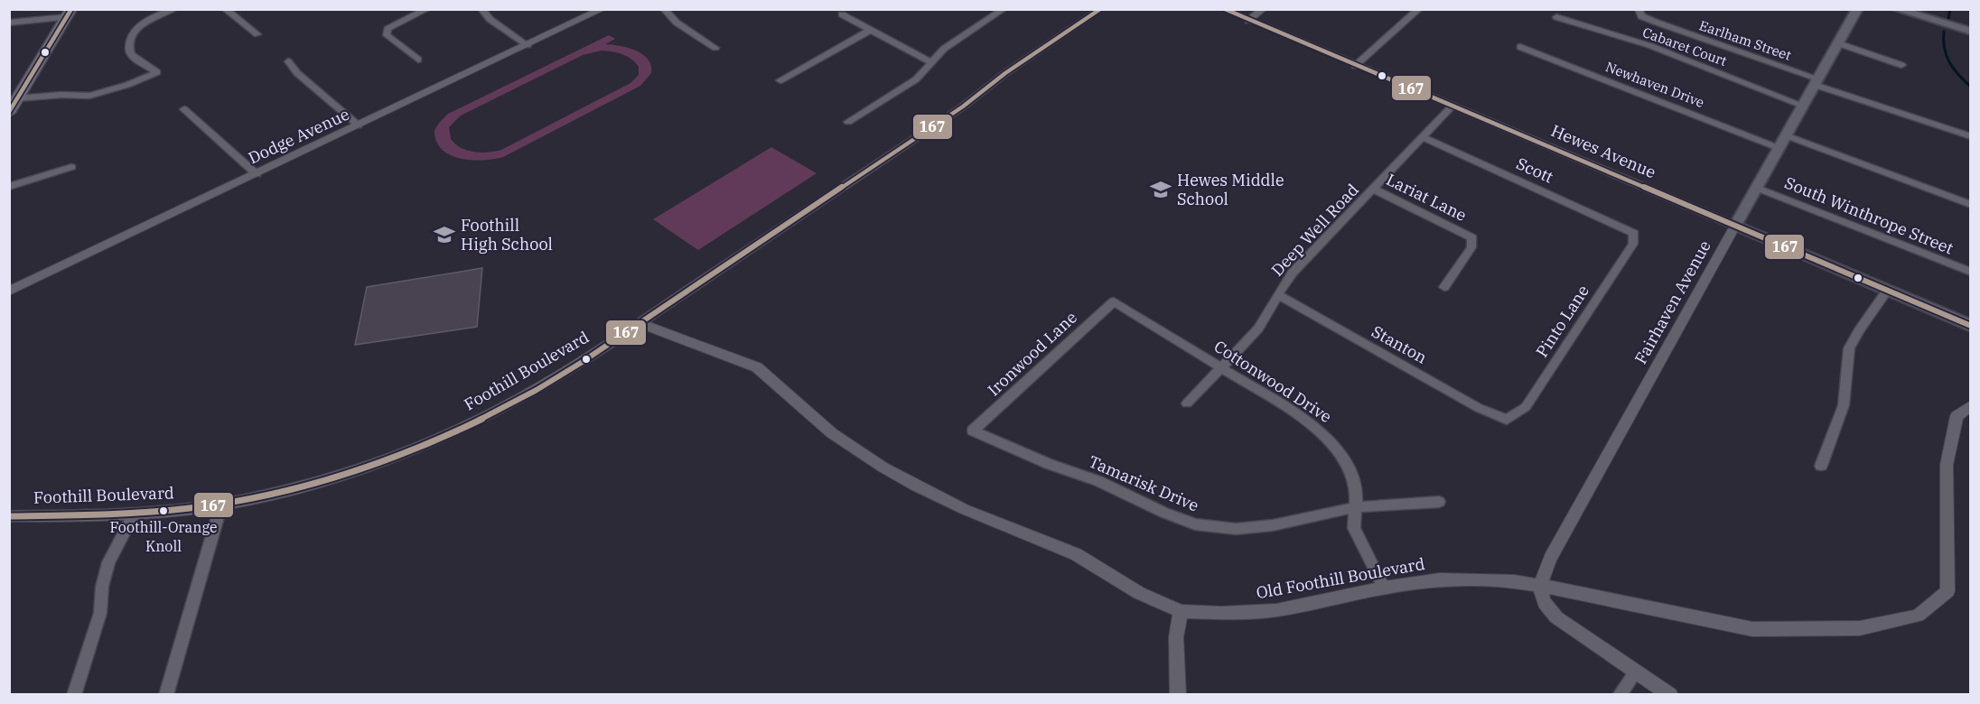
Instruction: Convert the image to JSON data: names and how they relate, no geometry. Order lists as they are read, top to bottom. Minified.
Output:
{"streets":{"main road":["Hewes Avenue","Fairhaven Avenue"],"street":["Earlham Street","Cabaret Court","Newhaven Drive","Dodge Avenue","Scott","Lariat Lane","South Winthrope Street","Deep Well Road","Pinto Lane","Stanton","Ironwood Lane","Foothill Boulevard","Cottonwood Drive","Tamarisk Drive","Old Foothill Boulevard"]},"crossings":[["Earlham Street","Fairhaven Avenue"],["Cabaret Court","Fairhaven Avenue"],["Newhaven Drive","Fairhaven Avenue"],["Hewes Avenue","Deep Well Road"],["Hewes Avenue","Fairhaven Avenue"],["Scott","Deep Well Road"],["Scott","Pinto Lane"],["Lariat Lane","Deep Well Road"],["South Winthrope Street","Fairhaven Avenue"],["Deep Well Road","Stanton"],["Deep Well Road","Cottonwood Drive"],["Fairhaven Avenue","Old Foothill Boulevard"],["Pinto Lane","Stanton"],["Ironwood Lane","Cottonwood Drive"],["Ironwood Lane","Tamarisk Drive"],["Foothill Boulevard","Old Foothill Boulevard"],["Cottonwood Drive","Tamarisk Drive"],["Cottonwood Drive","Old Foothill Boulevard"]],"places":{"school or university":["Hewes Middle School","Foothill High School"],"other":["Foothill-Orange Knoll"]},"lines":["transit line 167"]}
